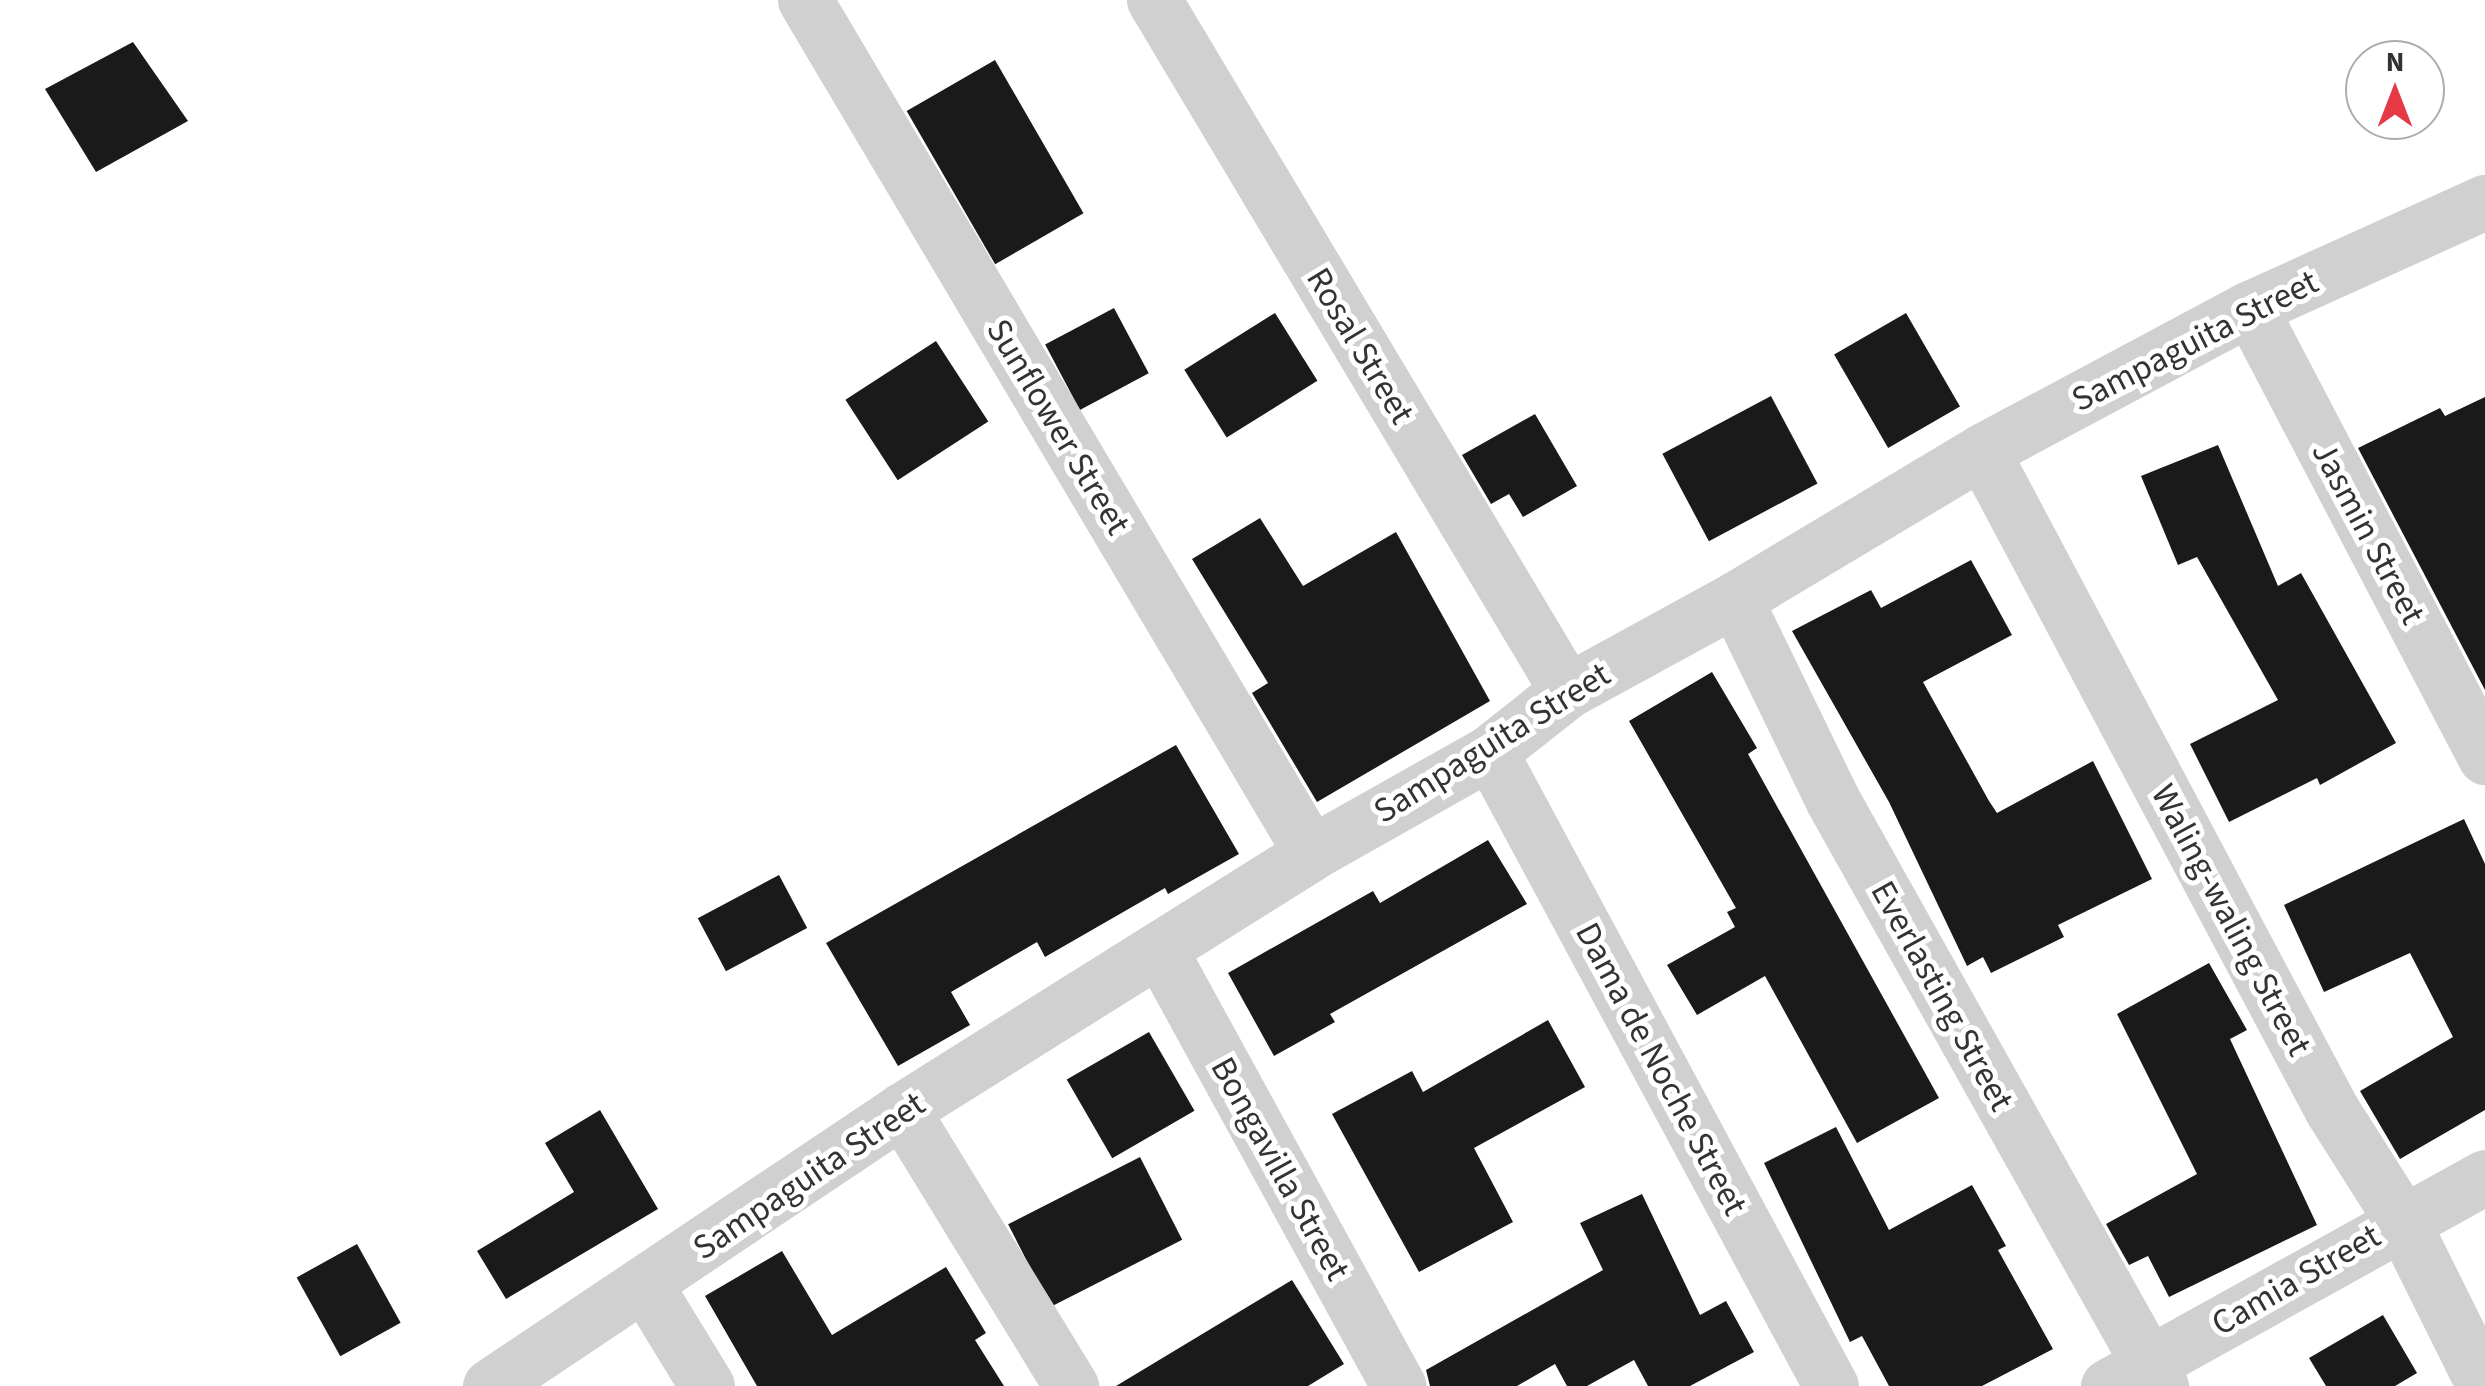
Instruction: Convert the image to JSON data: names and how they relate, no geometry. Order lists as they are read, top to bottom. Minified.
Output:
{"streets":{"street":["Sampaguita Street","Rosal Street","Sunflower Street","Jasmin Street","Waling-waling Street","Everlasting Street","Dama de Noche Street","Bongavilla Street","Camia Street"]},"crossings":[["Sampaguita Street","Rosal Street"],["Sampaguita Street","Sunflower Street"],["Sampaguita Street","Jasmin Street"],["Sampaguita Street","Waling-waling Street"],["Sampaguita Street","Everlasting Street"],["Sampaguita Street","Dama de Noche Street"],["Sampaguita Street","Bongavilla Street"],["Waling-waling Street","Camia Street"],["Everlasting Street","Camia Street"]],"north":"top"}
